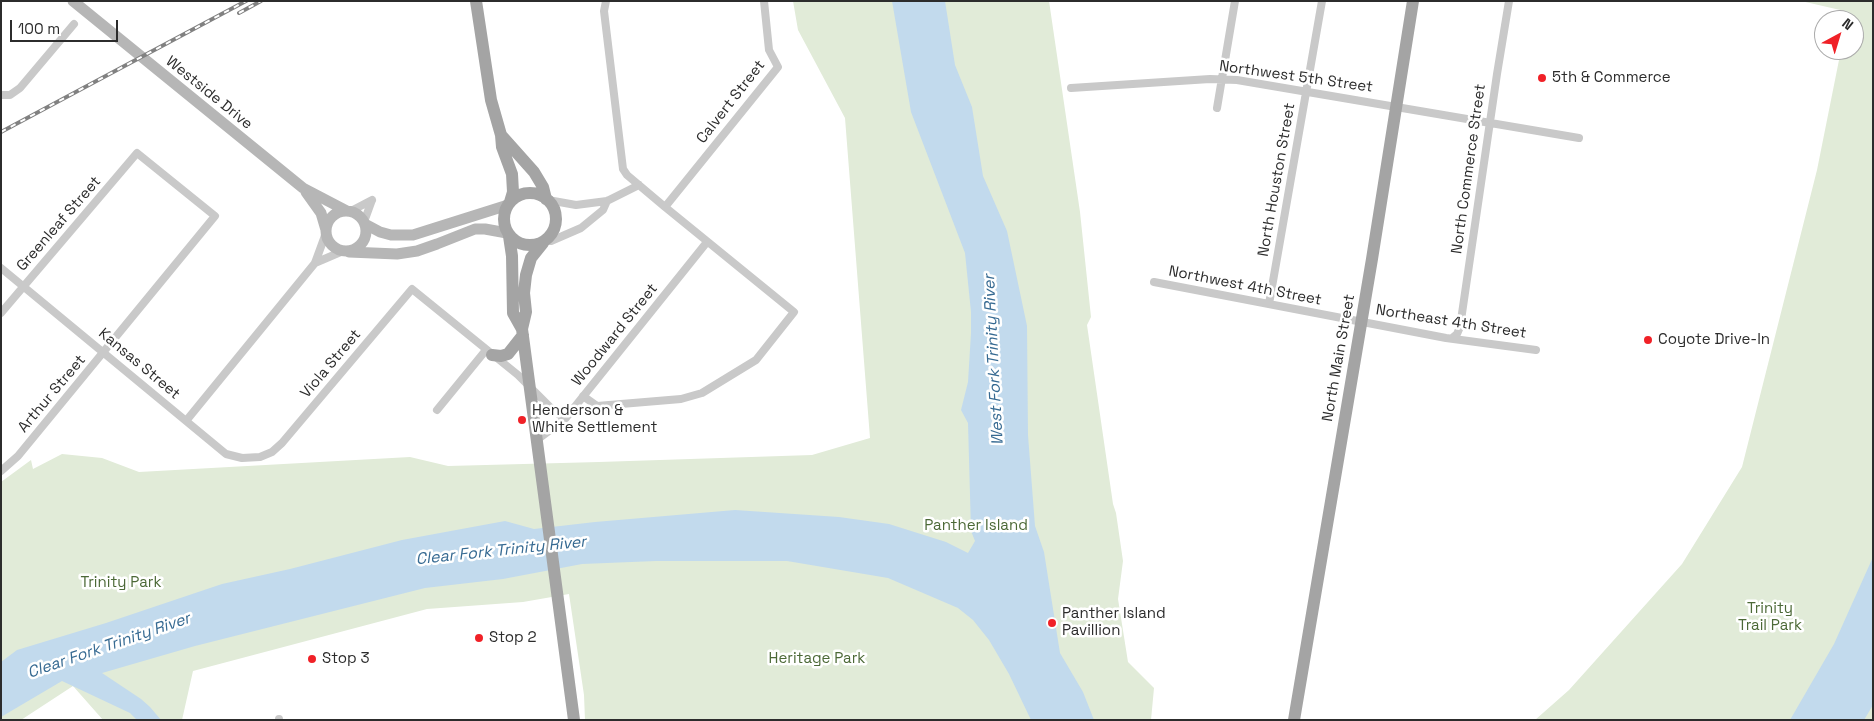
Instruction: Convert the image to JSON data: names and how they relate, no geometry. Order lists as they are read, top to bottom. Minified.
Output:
{"streets":{"main road":["Westside Drive","North Main Street"],"street":["Northwest 5th Street","Calvert Street","North Commerce Street","North Houston Street","Greenleaf Street","Northwest 4th Street","Northeast 4th Street","Woodward Street","Kansas Street","Viola Street","Arthur Street"]},"crossings":[["Northwest 5th Street","North Commerce Street"],["Northwest 5th Street","North Houston Street"],["Northwest 5th Street","North Main Street"],["North Commerce Street","Northeast 4th Street"],["North Houston Street","Northwest 4th Street"],["Greenleaf Street","Kansas Street"],["Greenleaf Street","Arthur Street"],["Northwest 4th Street","Northeast 4th Street"],["Northwest 4th Street","North Main Street"],["Northeast 4th Street","North Main Street"],["Kansas Street","Viola Street"],["Kansas Street","Arthur Street"]],"water":["West Fork Trinity River","Clear Fork Trinity River"],"parks":["Panther Island","Trinity Park","Trinity Trail Park","Heritage Park"],"places":["5th & Commerce","Coyote Drive-In","Henderson & White Settlement","Panther Island Pavillion","Stop 2","Stop 3"],"scale_bar":"100 m","north":"top right"}
